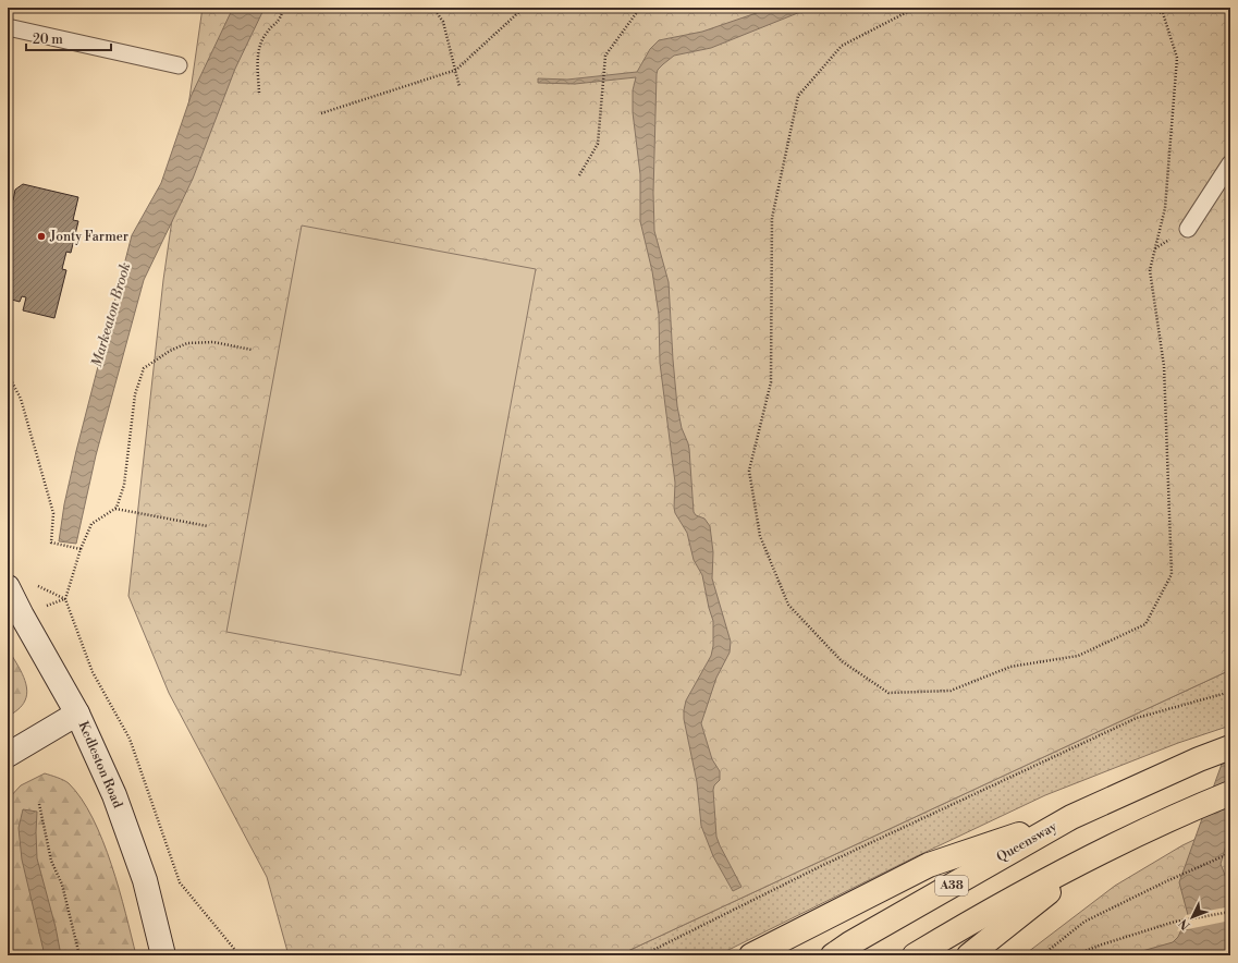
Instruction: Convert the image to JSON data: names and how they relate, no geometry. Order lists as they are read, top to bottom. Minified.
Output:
{"streets":{"highway":["Queensway","A38"],"street":["Kedleston Road"]},"water":["Markeaton Brook"],"places":["Jonty Farmer"],"scale_bar":"20 m","north":"bottom left"}
